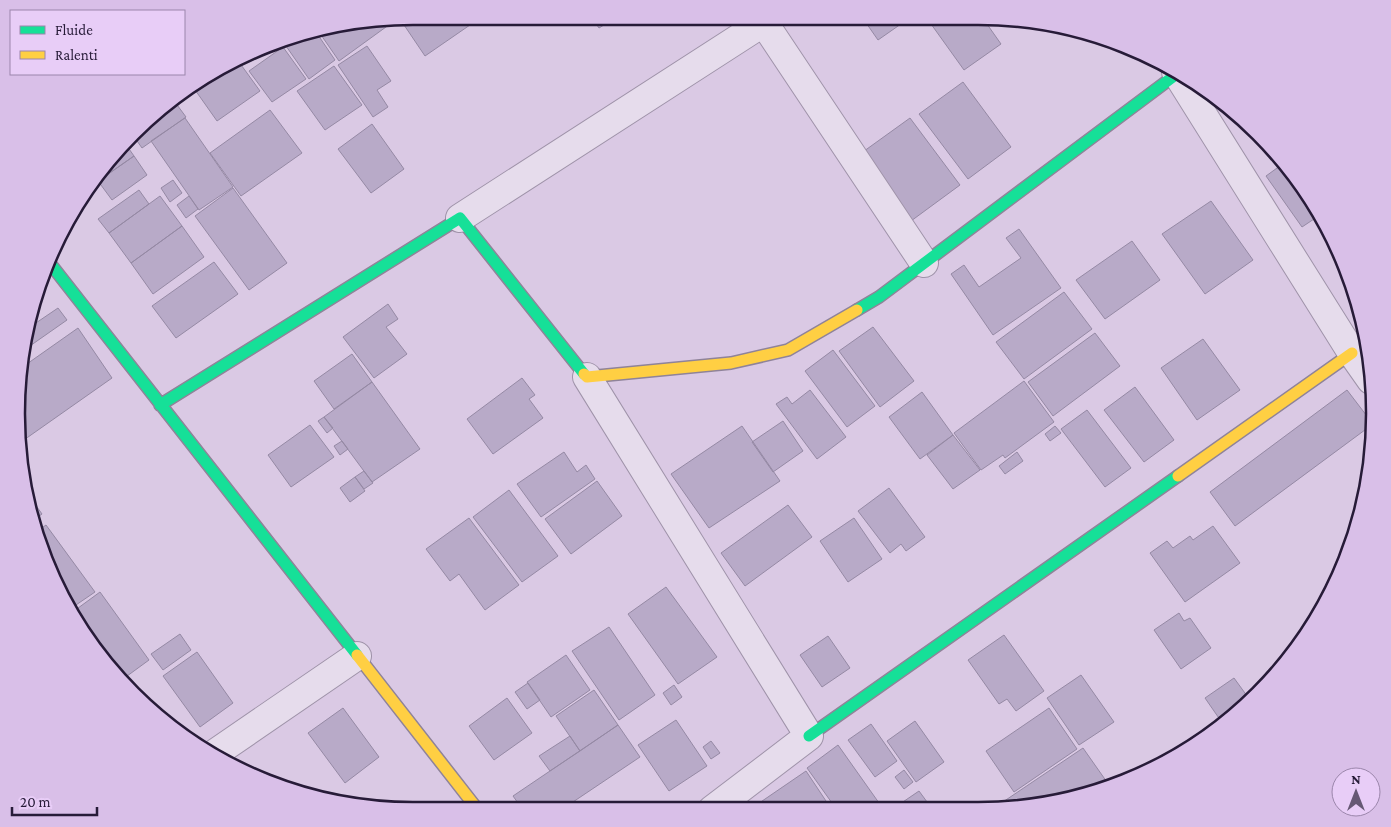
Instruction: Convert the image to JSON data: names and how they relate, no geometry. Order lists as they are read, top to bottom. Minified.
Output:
{"legend":["Fluide","Ralenti"],"scale_bar":"20 m","north":"top"}
